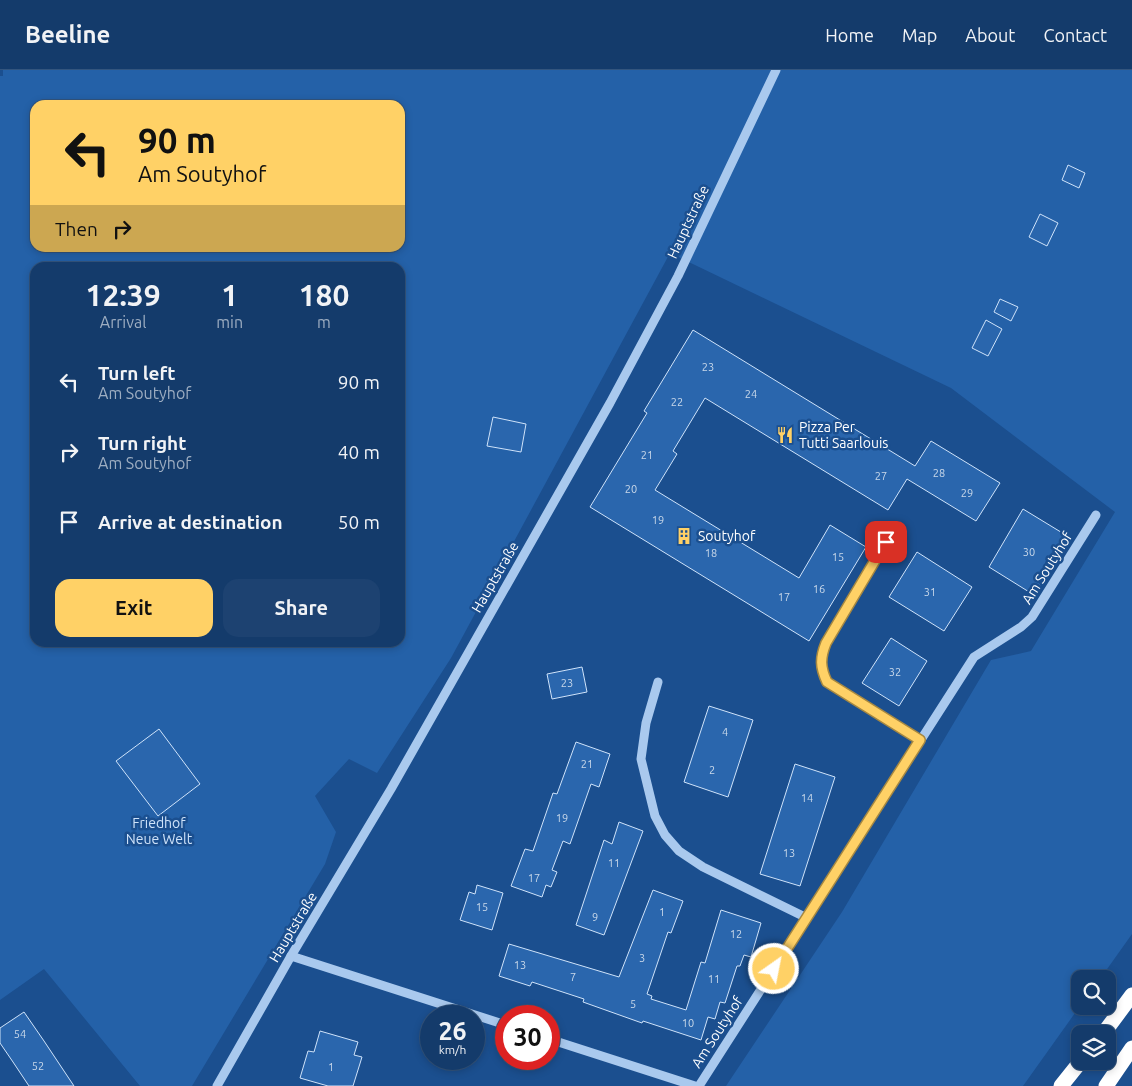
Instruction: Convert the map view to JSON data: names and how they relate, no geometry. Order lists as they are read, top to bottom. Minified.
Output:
{"streets":{"street":["Hauptstraße","Am Soutyhof"]},"parks":["Friedhof Neue Welt"],"places":{"restaurant":["Pizza Per Tutti Saarlouis"],"building":["Soutyhof"]},"house_numbers":["23","24","22","21","28","27","20","29","19","30","18","15","16","31","17","32","23","4","21","2","14","19","13","11","17","15","1","9","12","3","13","7","11","5","10","54","52","1"],"page":{"header":"Beeline","nav":["Home","Map","About","Contact"],"turn":["90 m","Am Soutyhof"],"then":"Then","eta":["12:39","Arrival","1","min","180","m"],"list":[{"name":"Turn left","note":"Am Soutyhof","value":"90 m"},{"name":"Turn right","note":"Am Soutyhof","value":"40 m"},{"name":"Arrive at destination","value":"50 m"}],"buttons":["Exit","Share"],"speed":"26 km/h","limit":"30"}}
